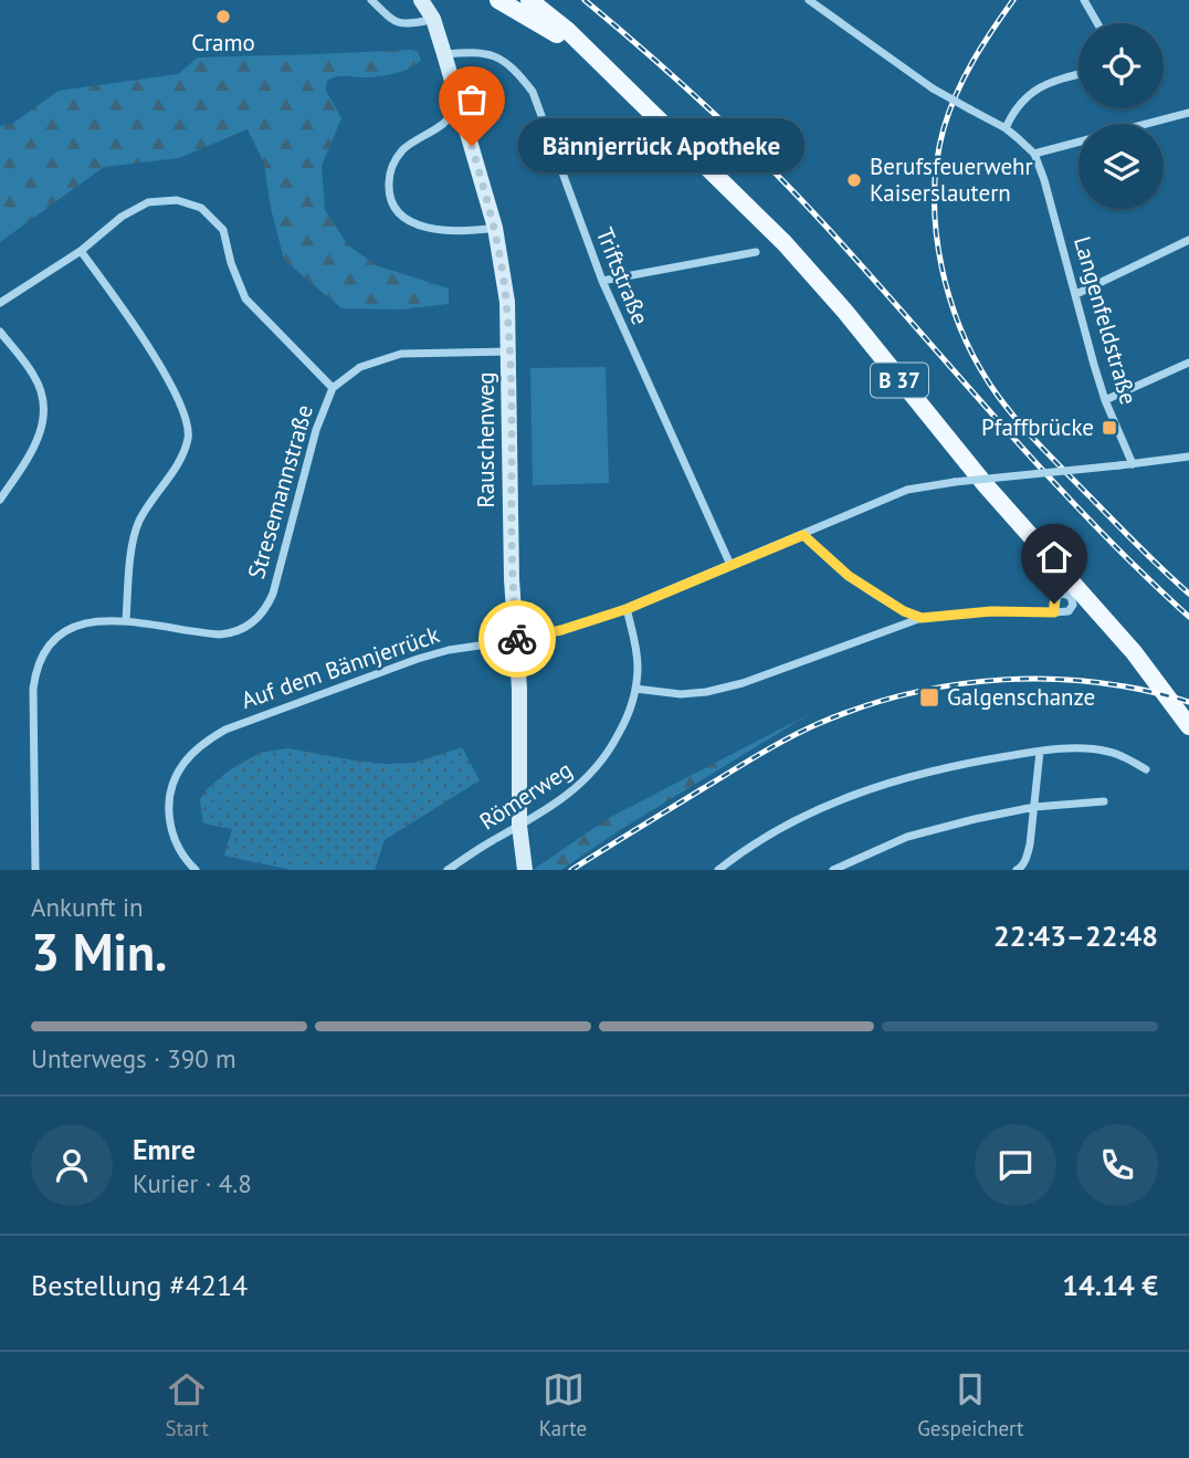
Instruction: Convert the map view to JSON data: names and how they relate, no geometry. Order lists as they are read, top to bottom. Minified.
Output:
{"streets":{"main road":["B 37"],"street":["Triftstraße","Langenfeldstraße","Rauschenweg","Stresemannstraße","Auf dem Bännjerrück","Römerweg"]},"crossings":[["Triftstraße","Rauschenweg"],["Triftstraße","Auf dem Bännjerrück"],["Langenfeldstraße","Auf dem Bännjerrück"],["Rauschenweg","Stresemannstraße"],["Rauschenweg","Auf dem Bännjerrück"],["Rauschenweg","Römerweg"],["Auf dem Bännjerrück","Römerweg"]],"places":{"other":["Cramo","Bännjerrück Apotheke","Berufsfeuerwehr Kaiserslautern"],"transit":["Pfaffbrücke","Galgenschanze"]},"page":{"bubble":"Bännjerrück Apotheke","heading":["3 Min.","Ankunft in","22:43–22:48"],"panel":["Emre","Kurier · 4.8","Bestellung #4214","14.14 €"],"bar":"Unterwegs · 390 m","tabs":["Start","Karte","Gespeichert"]}}
